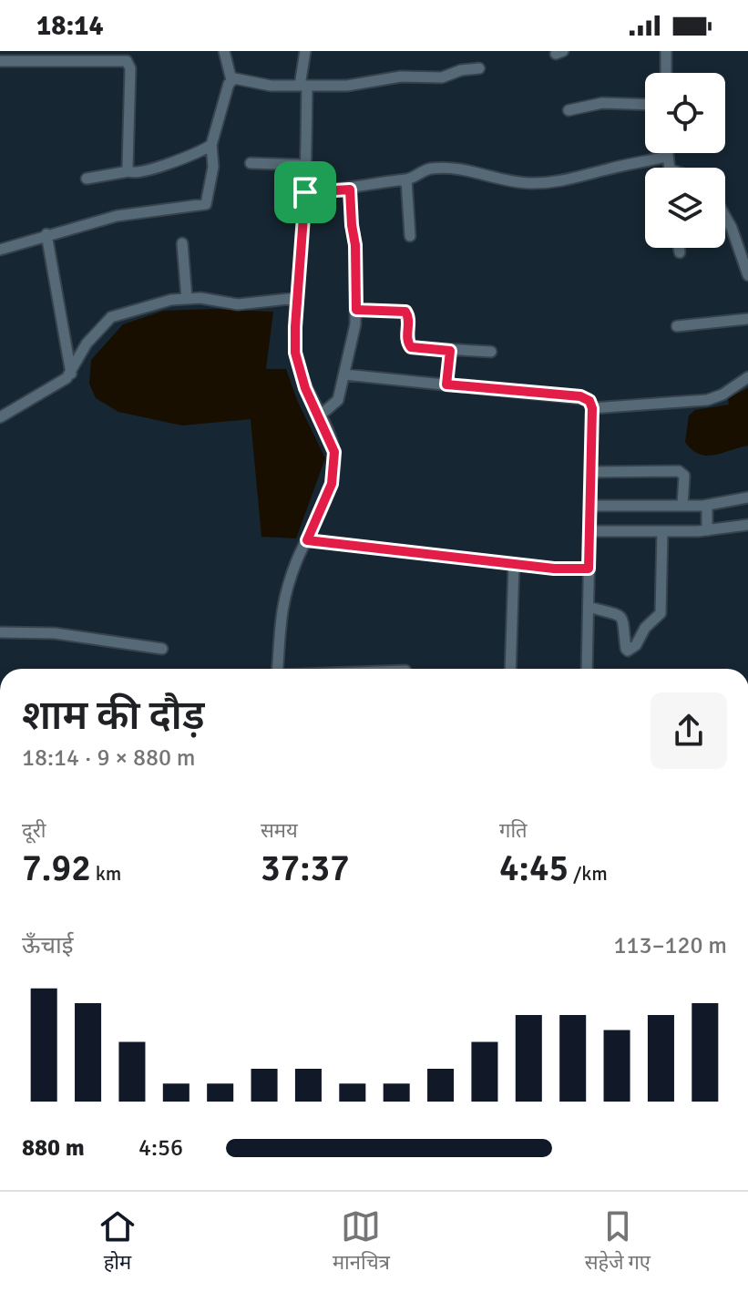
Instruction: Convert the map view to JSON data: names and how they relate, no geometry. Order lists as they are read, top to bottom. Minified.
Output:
{"page":{"status":"18:14","heading":["शाम की दौड़","18:14 · 9 × 880 m"],"stats":[["दूरी","7.92 km"],["समय","37:37"],["गति","4:45 /km"]],"chart":["ऊँचाई","113–120 m"],"list":[{"name":"880 m","note":"4:56"}],"tabs":["होम","मानचित्र","सहेजे गए"]}}
